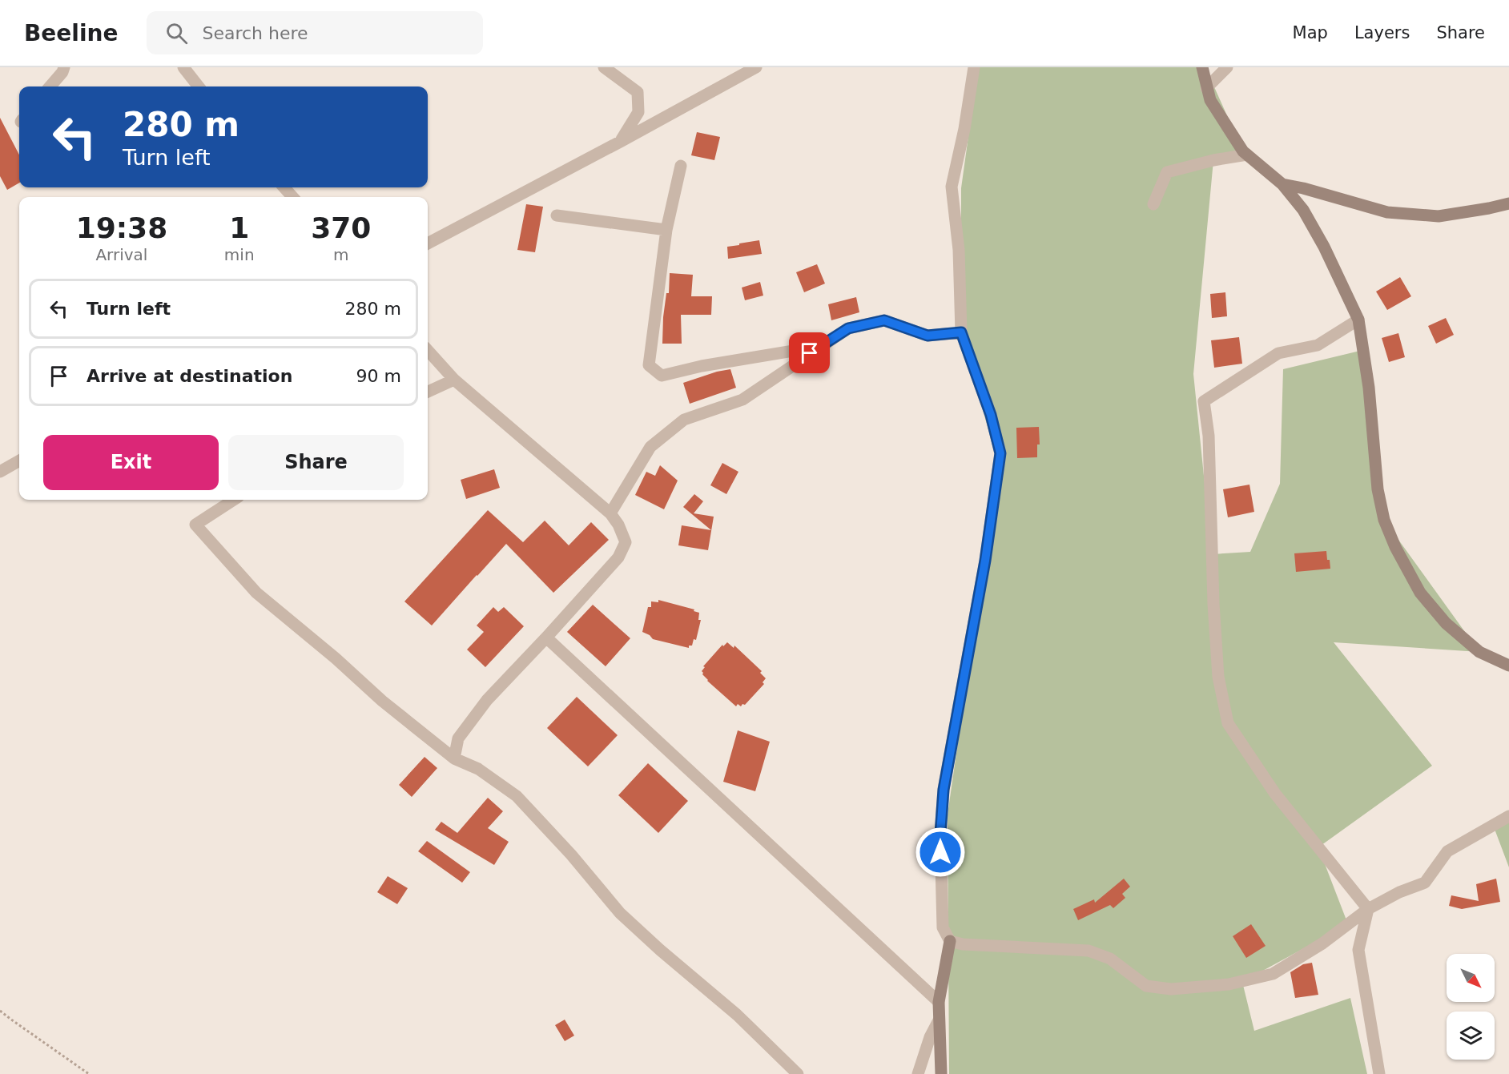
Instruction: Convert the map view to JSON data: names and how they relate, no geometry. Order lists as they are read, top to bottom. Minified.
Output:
{"north":"bottom right","page":{"header":"Beeline","search":"Search here","nav":["Map","Layers","Share"],"turn":["280 m","Turn left"],"eta":["19:38","Arrival","1","min","370","m"],"list":[{"name":"Turn left","value":"280 m"},{"name":"Arrive at destination","value":"90 m"}],"buttons":["Exit","Share"]}}
